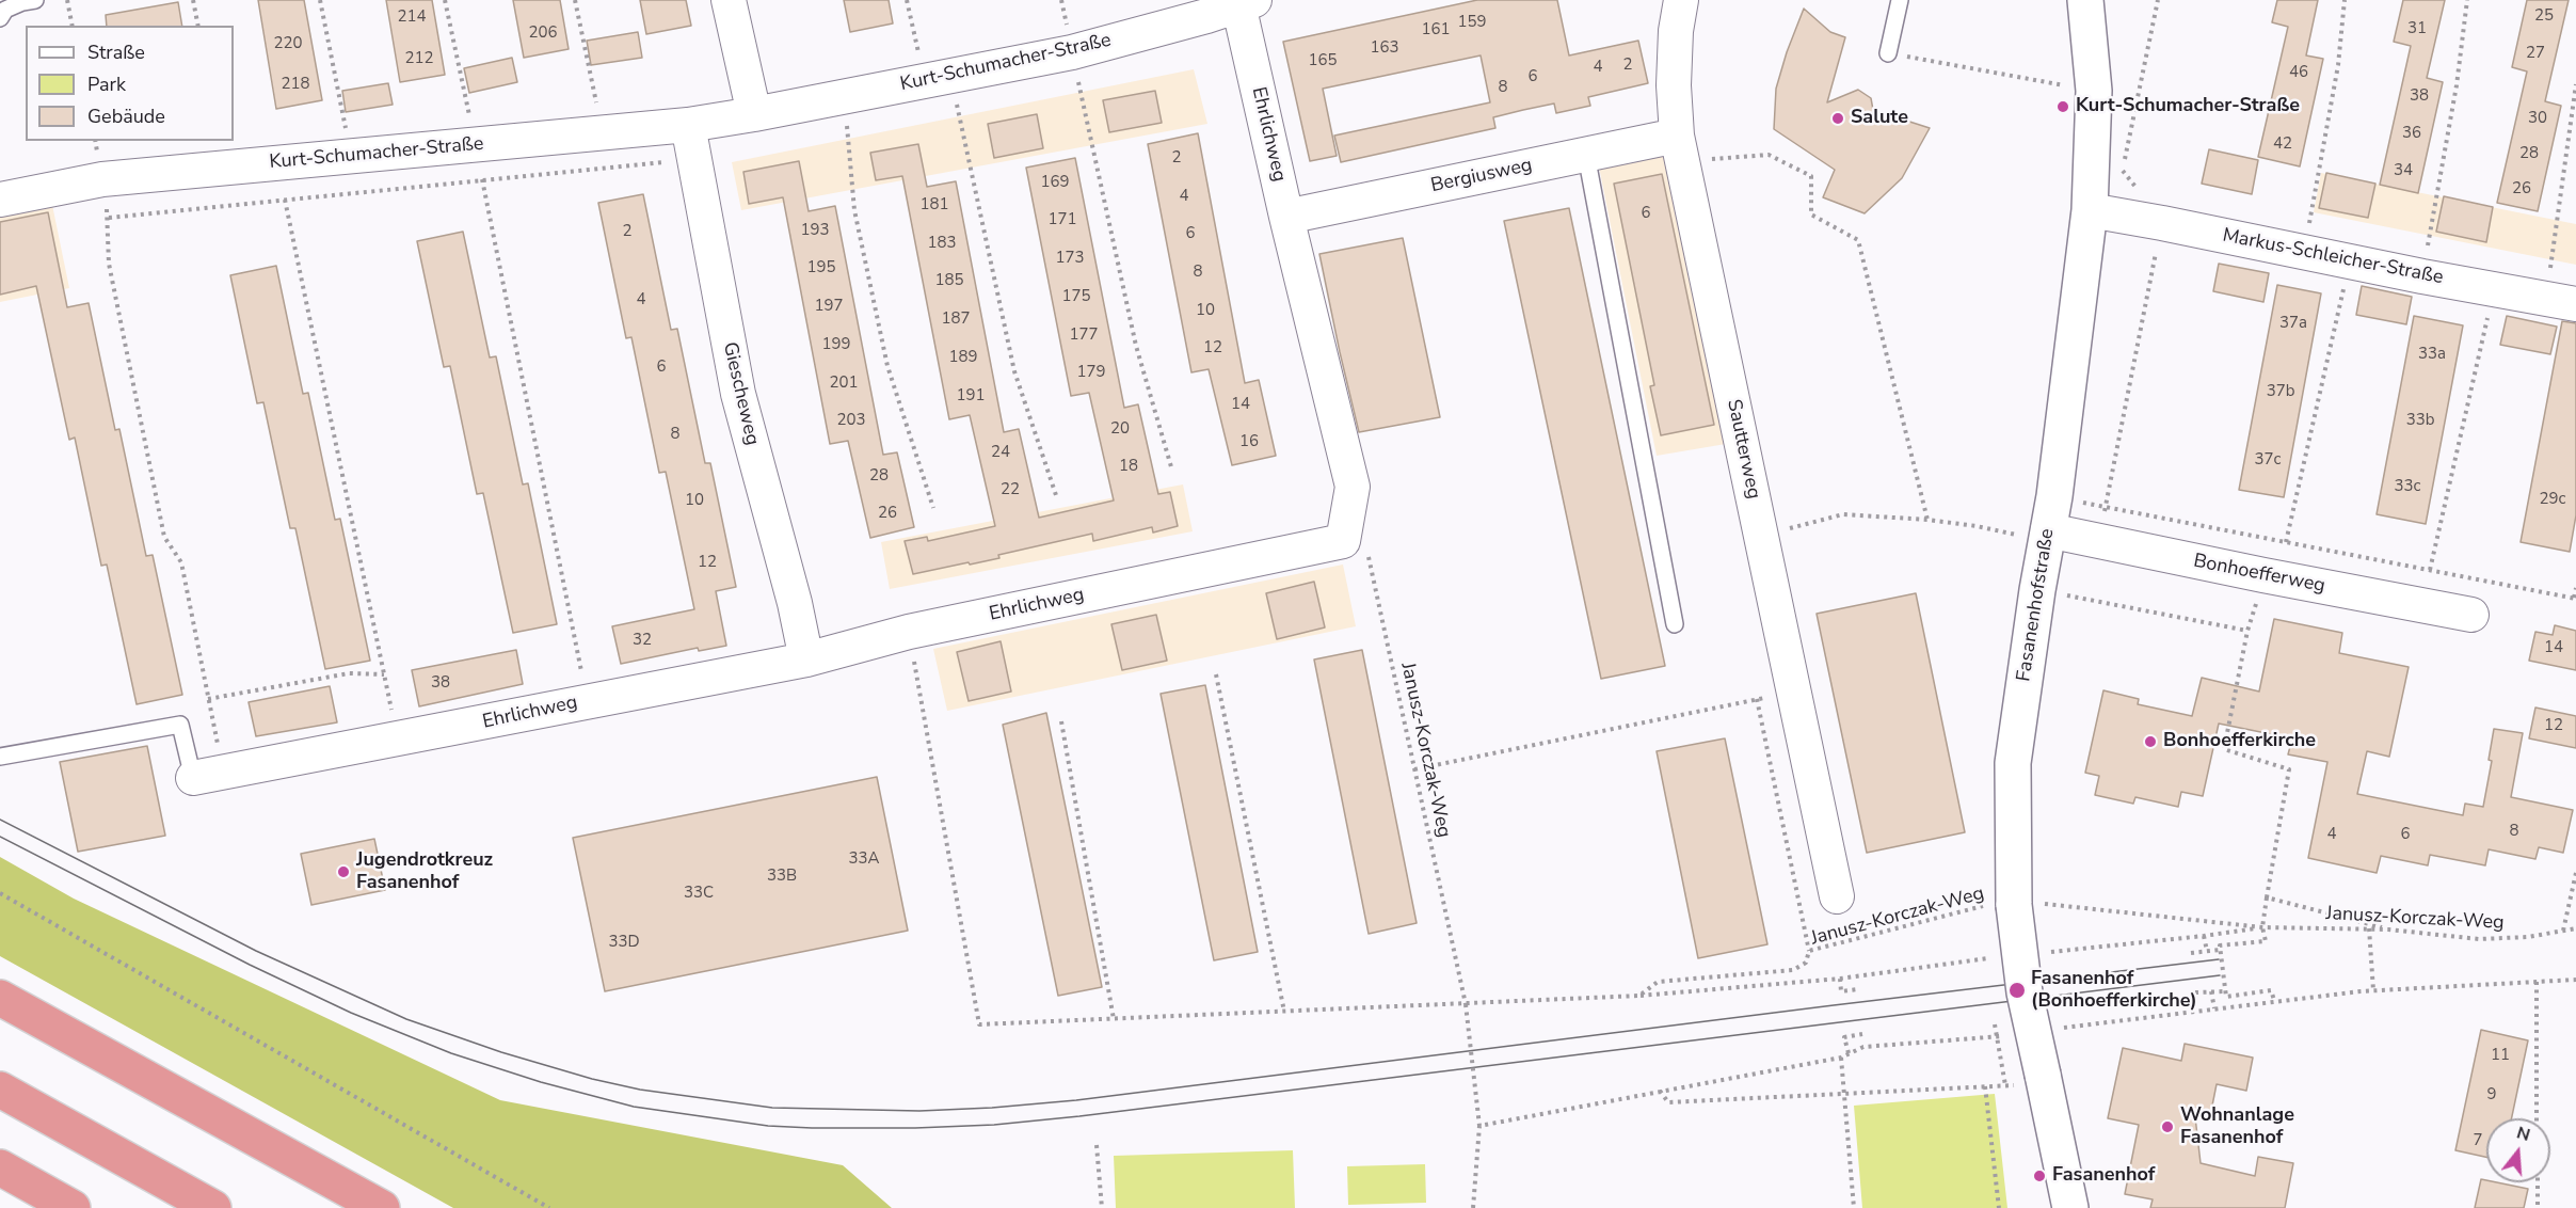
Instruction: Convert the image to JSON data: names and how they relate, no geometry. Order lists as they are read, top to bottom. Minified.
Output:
{"streets":{"street":["Kurt-Schumacher-Straße","Ehrlichweg","Bergiusweg","Markus-Schleicher-Straße","Giescheweg","Sautterweg","Bonhoefferweg","Fasanenhofstraße"],"path":["Janusz-Korczak-Weg"]},"crossings":[["Kurt-Schumacher-Straße","Ehrlichweg"],["Kurt-Schumacher-Straße","Giescheweg"],["Ehrlichweg","Bergiusweg"],["Ehrlichweg","Giescheweg"],["Ehrlichweg","Janusz-Korczak-Weg"],["Bergiusweg","Sautterweg"],["Markus-Schleicher-Straße","Fasanenhofstraße"],["Bonhoefferweg","Fasanenhofstraße"],["Fasanenhofstraße","Janusz-Korczak-Weg"]],"places":["Kurt-Schumacher-Straße","Salute","Bonhoefferkirche","Jugendrotkreuz Fasanenhof","Fasanenhof (Bonhoefferkirche)","Wohnanlage Fasanenhof","Fasanenhof"],"house_numbers":["25","214","159","31","161","206","220","163","27","212","165","2","4","46","6","218","8","38","30","36","42","28","2","34","169","26","4","181","6","171","193","2","6","183","173","195","8","185","175","4","197","10","187","37a","177","199","12","33a","189","6","179","201","37b","191","14","203","33b","20","8","16","24","37c","18","28","33c","22","29c","10","26","12","32","14","38","12","8","4","6","33A","33B","33C","33D","11","9","7"],"legend":["Straße","Park","Gebäude"],"north":"top"}
